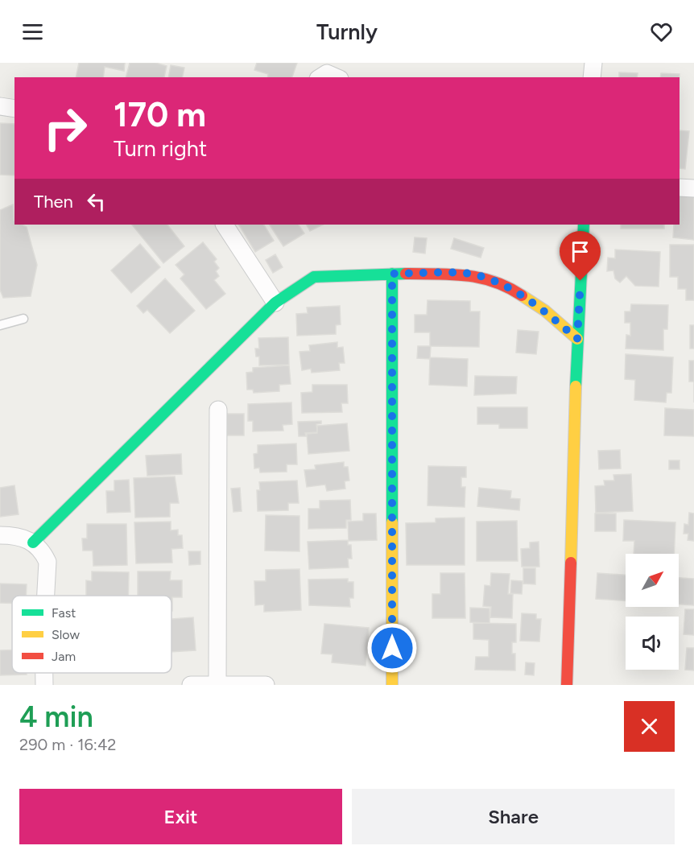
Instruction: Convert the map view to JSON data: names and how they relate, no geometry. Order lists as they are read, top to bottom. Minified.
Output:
{"legend":["Fast","Slow","Jam"],"north":"top right","page":{"header":"Turnly","turn":["170 m","Turn right"],"then":"Then","heading":["4 min","290 m · 16:42"],"buttons":["Exit","Share"]}}
